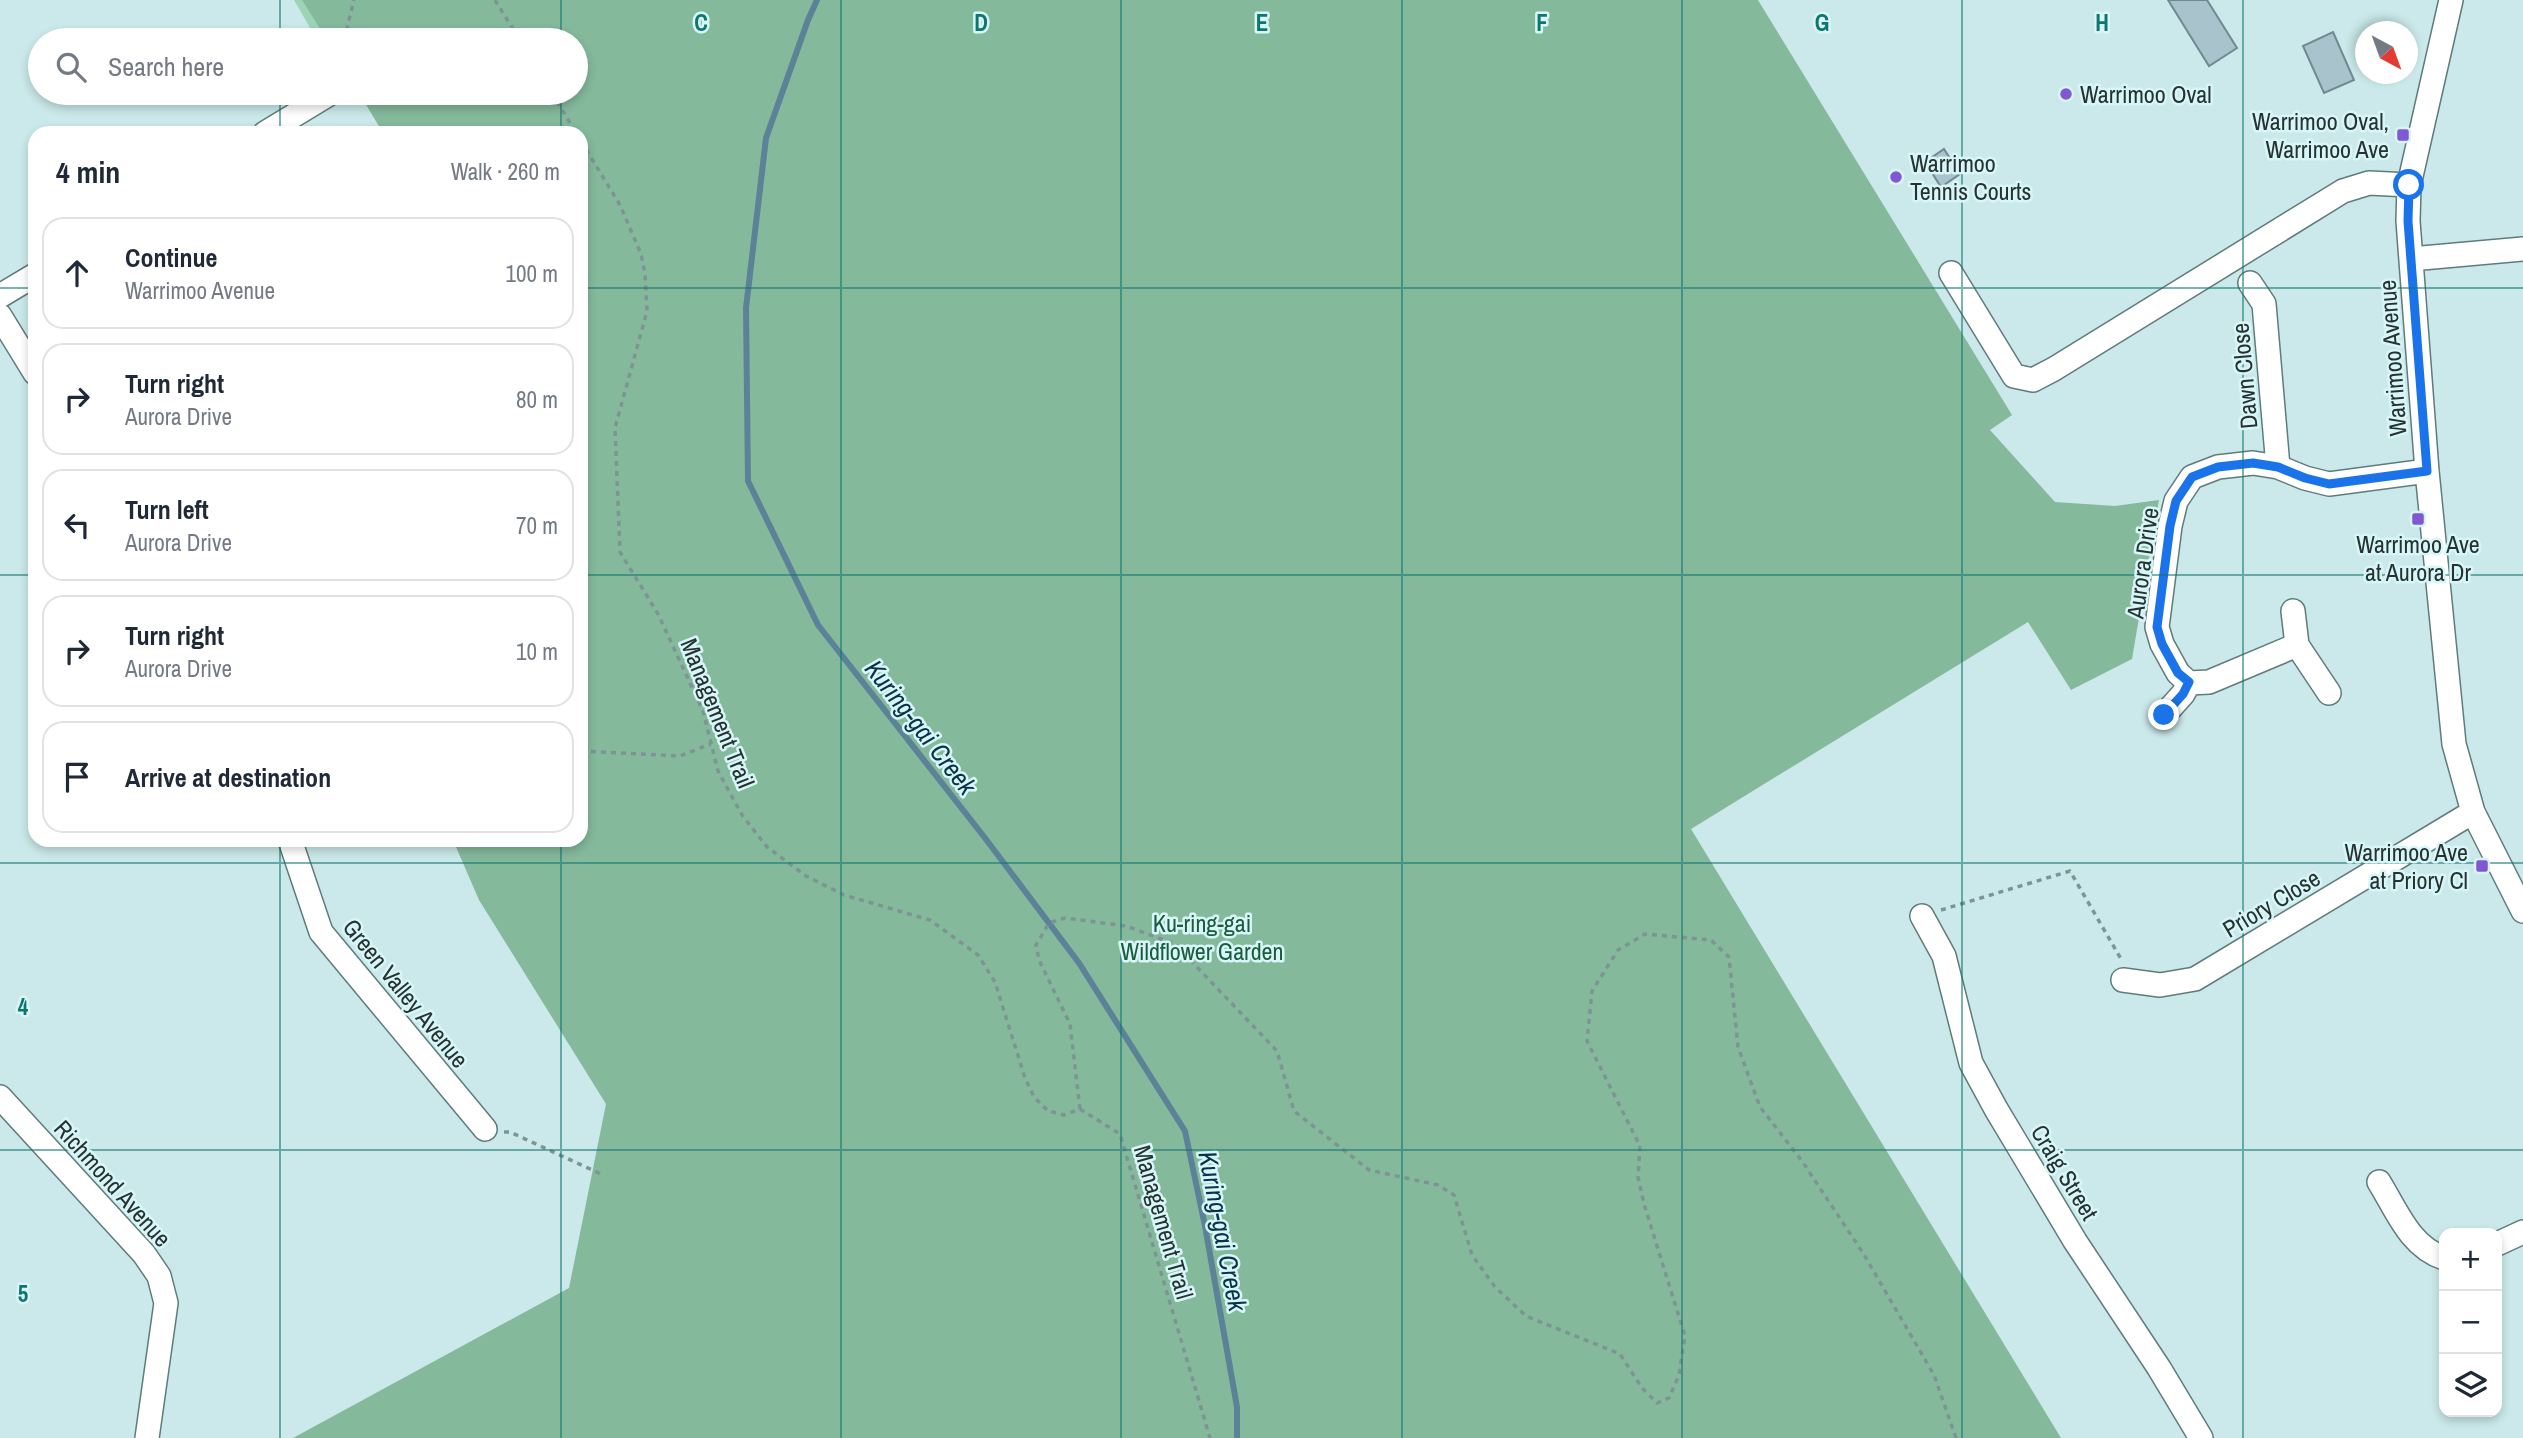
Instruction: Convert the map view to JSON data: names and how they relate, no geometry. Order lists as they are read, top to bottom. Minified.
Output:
{"streets":{"street":["Warrimoo Avenue","Dawn Close","Aurora Drive","Priory Close","Green Valley Avenue","Craig Street","Richmond Avenue"],"path":["Management Trail"]},"crossings":[["Warrimoo Avenue","Aurora Drive"],["Warrimoo Avenue","Priory Close"],["Dawn Close","Aurora Drive"]],"water":["Kuring-gai Creek"],"parks":["Ku-ring-gai Wildflower Garden"],"places":{"other":["Warrimoo Oval","Warrimoo Tennis Courts"],"transit":["Warrimoo Oval, Warrimoo Ave","Warrimoo Ave at Aurora Dr","Warrimoo Ave at Priory Cl"]},"north":"bottom right","page":{"search":"Search here","heading":["4 min","Walk · 260 m"],"list":[["Continue","Warrimoo Avenue","100 m"],["Turn right","Aurora Drive","80 m"],["Turn left","Aurora Drive","70 m"],["Turn right","Aurora Drive","10 m"],"Arrive at destination"],"map_buttons":["+","−"]},"grid":{"columns":["C","D","E","F","G","H"],"rows":["4","5"]}}
